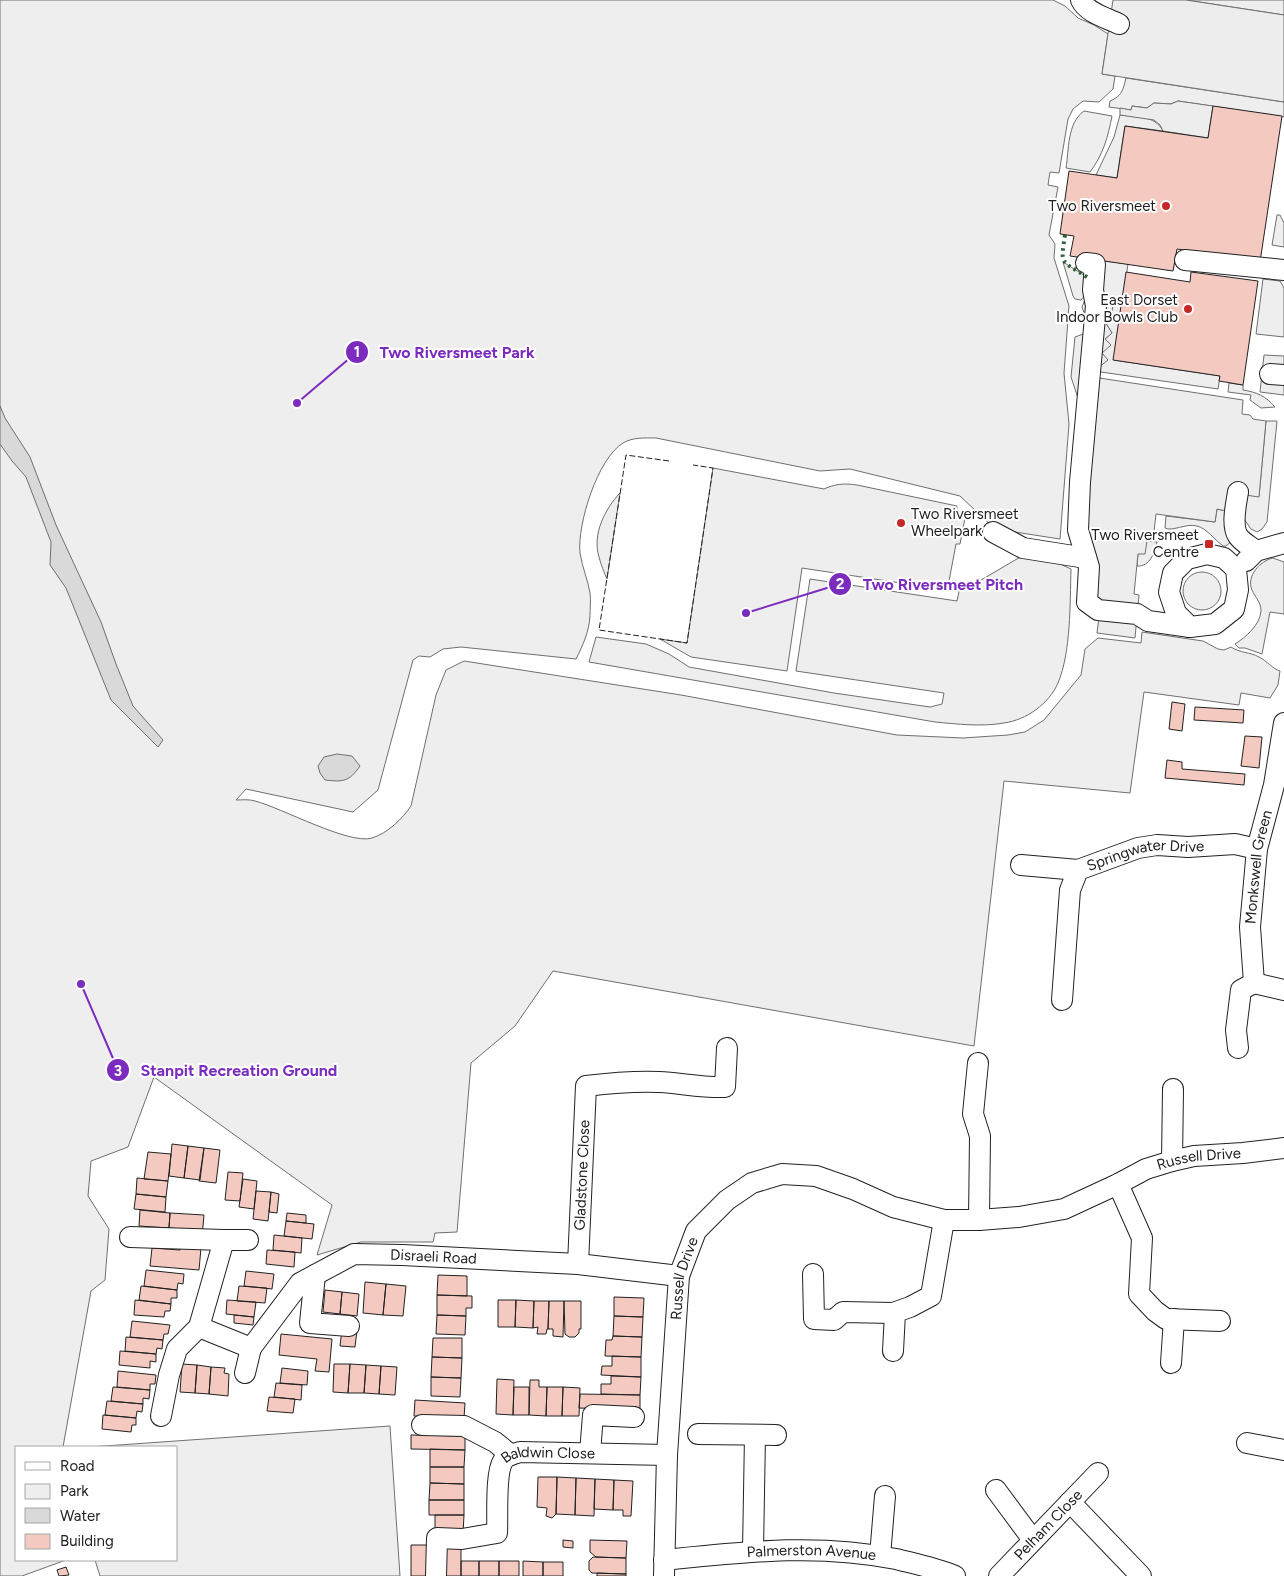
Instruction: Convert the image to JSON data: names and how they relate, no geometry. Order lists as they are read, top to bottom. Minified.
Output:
{"streets":{"street":["Springwater Drive","Monkswell Green","Russell Drive","Gladstone Close","Disraeli Road","Baldwin Close","Pelham Close","Palmerston Avenue"]},"crossings":[["Springwater Drive","Monkswell Green"],["Russell Drive","Disraeli Road"],["Russell Drive","Baldwin Close"],["Russell Drive","Palmerston Avenue"],["Gladstone Close","Disraeli Road"]],"places":{"other":["Two Riversmeet","East Dorset Indoor Bowls Club","Two Riversmeet Park","Two Riversmeet Wheelpark","Two Riversmeet Pitch","Stanpit Recreation Ground"],"transit":["Two Riversmeet Centre"]},"legend":["Road","Park","Water","Building"]}
